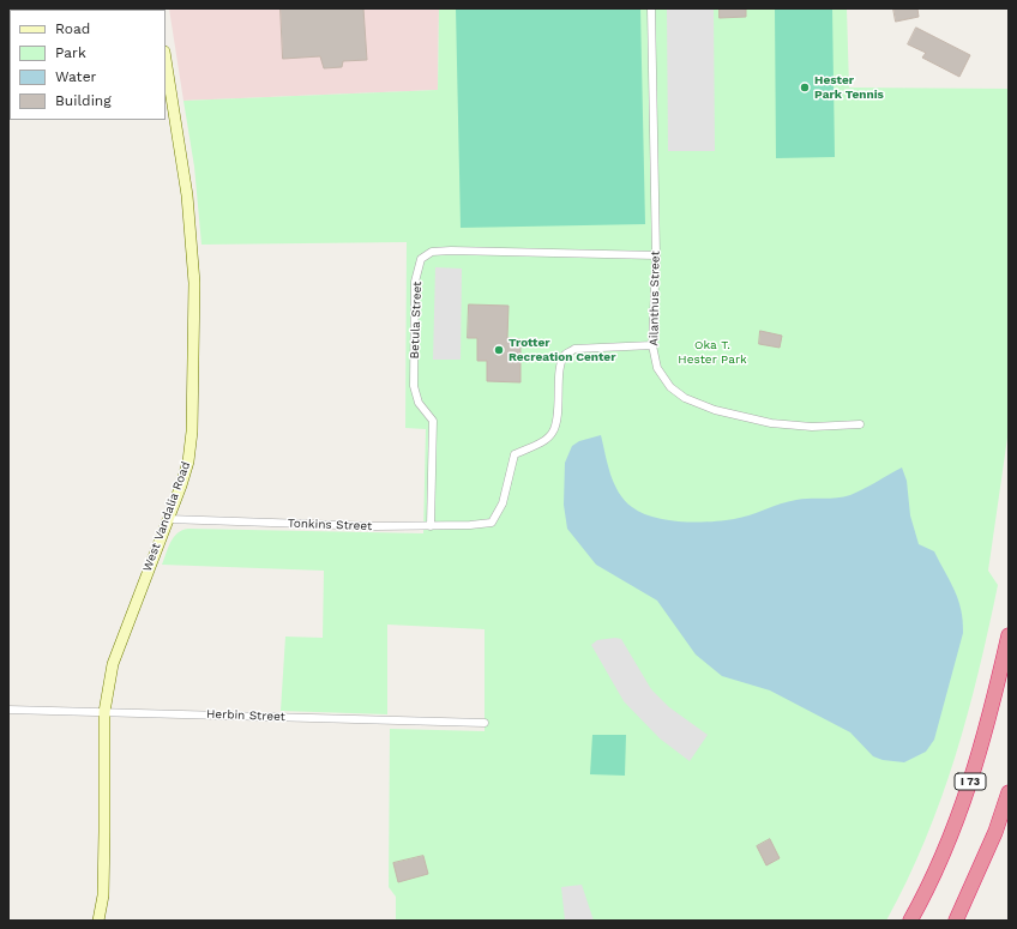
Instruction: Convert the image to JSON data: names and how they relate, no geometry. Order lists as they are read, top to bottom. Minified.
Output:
{"streets":{"highway":["I 73"],"street":["Ailanthus Street","Betula Street","West Vandalia Road","Tonkins Street","Herbin Street"]},"crossings":[["Ailanthus Street","Betula Street"],["Ailanthus Street","Tonkins Street"],["Betula Street","Tonkins Street"],["West Vandalia Road","Tonkins Street"],["West Vandalia Road","Herbin Street"]],"parks":["Oka T. Hester Park"],"places":["Hester Park Tennis","Trotter Recreation Center"],"legend":["Road","Park","Water","Building"]}
